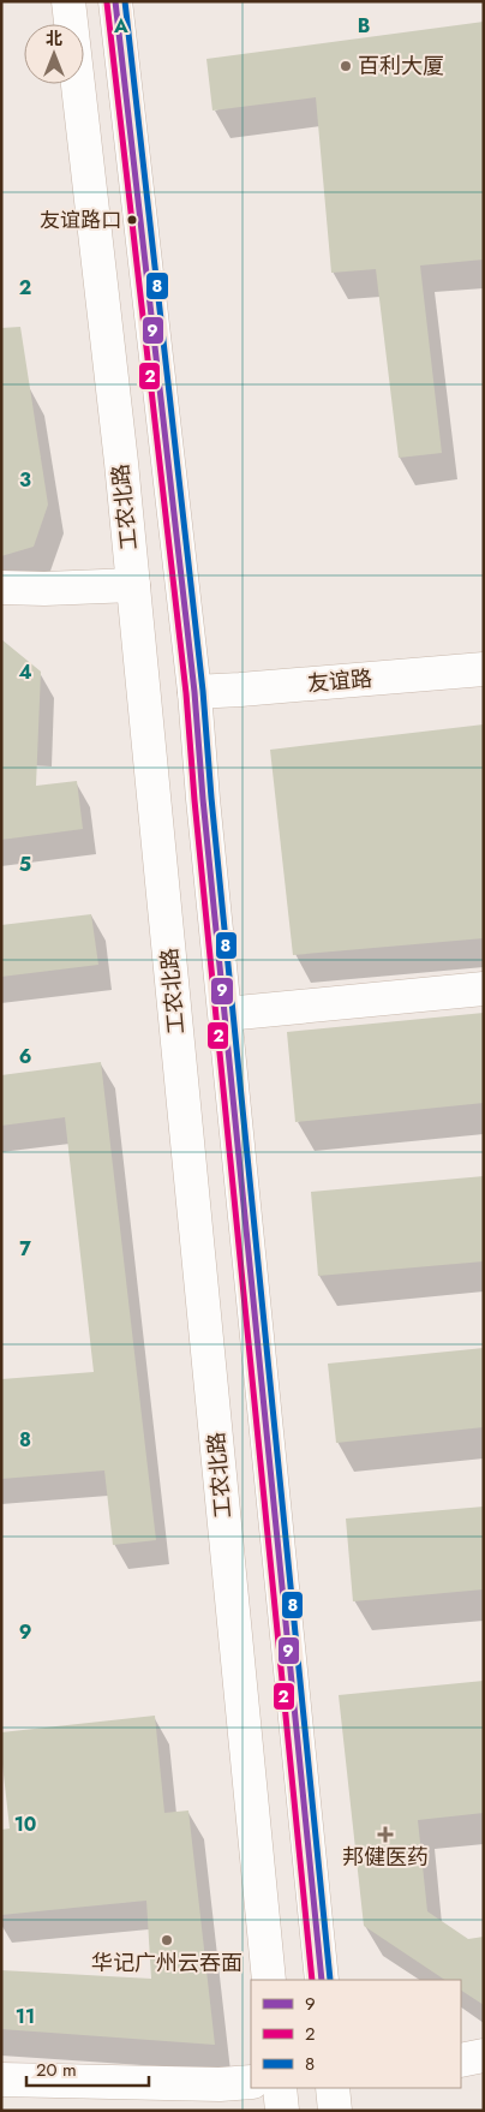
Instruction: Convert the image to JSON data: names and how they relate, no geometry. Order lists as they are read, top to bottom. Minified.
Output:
{"streets":{"street":["工农北路","友谊路"]},"places":{"other":["百利大厦","友谊路口","华记广州云吞面"],"health":["邦健医药"]},"lines":["transit line 9","transit line 8","transit line 2"],"legend":["9","2","8"],"scale_bar":"20 m","north":"top","grid":{"columns":["A","B"],"rows":["2","3","4","5","6","7","8","9","10","11"]}}
